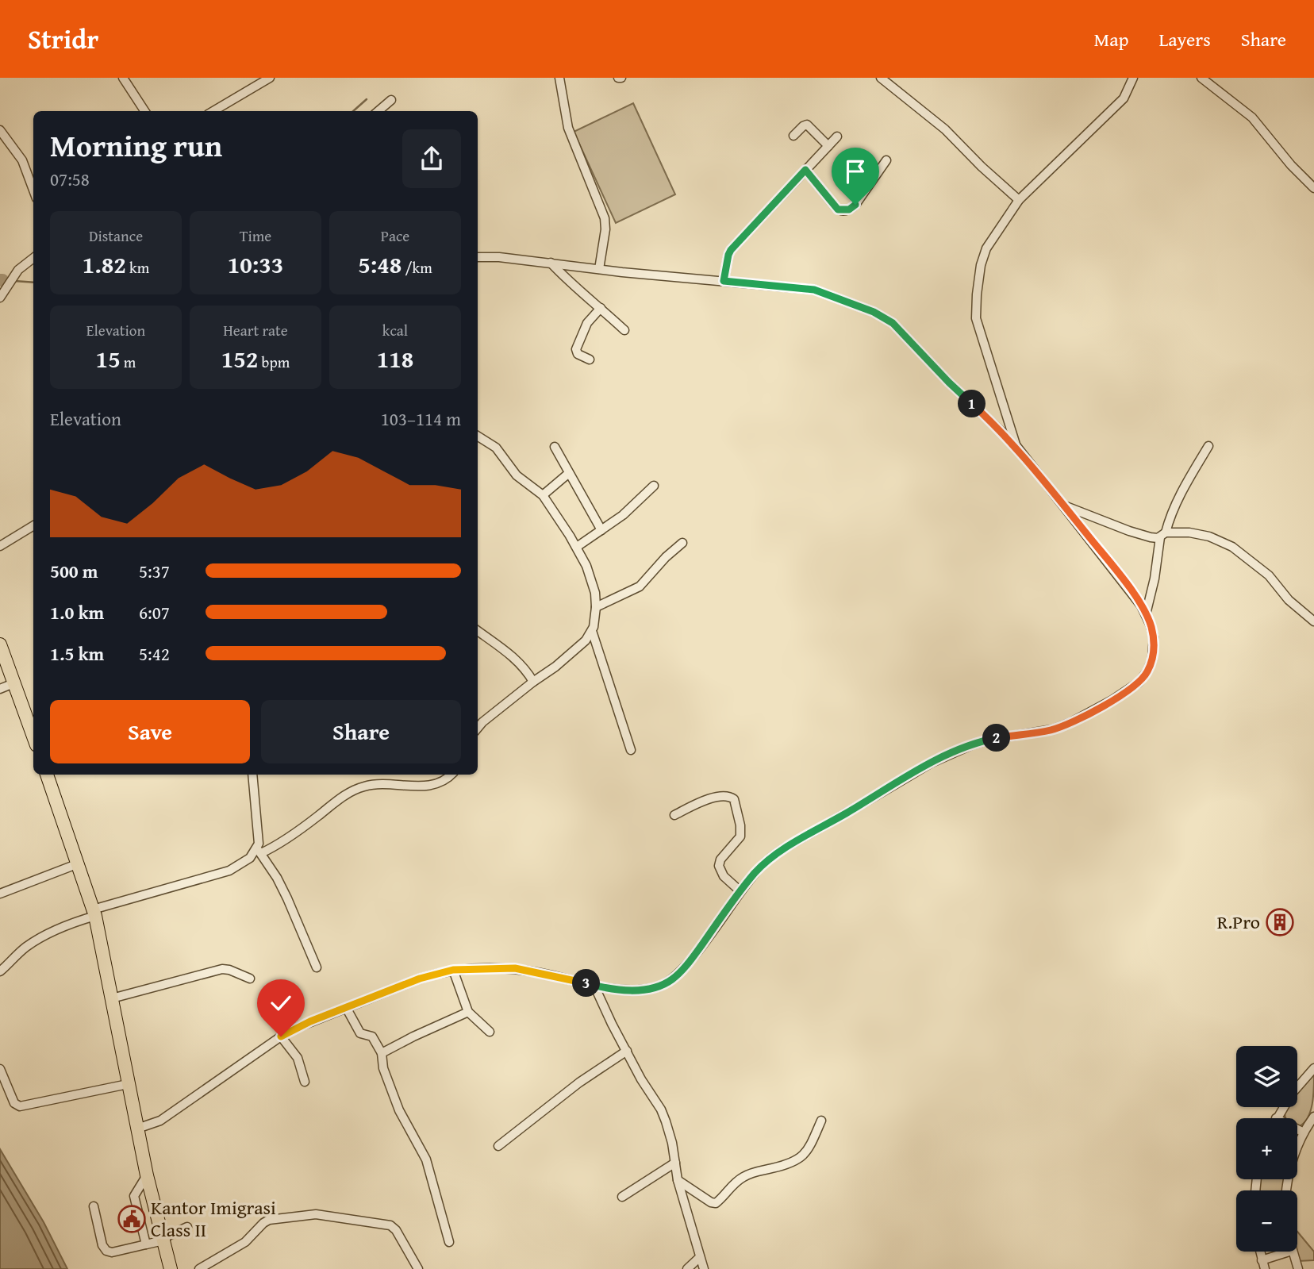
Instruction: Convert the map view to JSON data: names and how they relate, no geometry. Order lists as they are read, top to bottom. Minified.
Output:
{"places":{"building":["R.Pro"],"public building":["Kantor Imigrasi Class II"]},"page":{"header":"Stridr","nav":["Map","Layers","Share"],"heading":["Morning run","07:58"],"stats":[["Distance","1.82 km"],["Time","10:33"],["Pace","5:48 /km"],["Elevation","15 m"],["Heart rate","152 bpm"],["kcal","118"]],"pins":["1","2","3"],"chart":["Elevation","103–114 m"],"list":[{"name":"500 m","note":"5:37"},{"name":"1.0 km","note":"6:07"},{"name":"1.5 km","note":"5:42"}],"buttons":["Save","Share"],"map_buttons":["+","−"]}}
